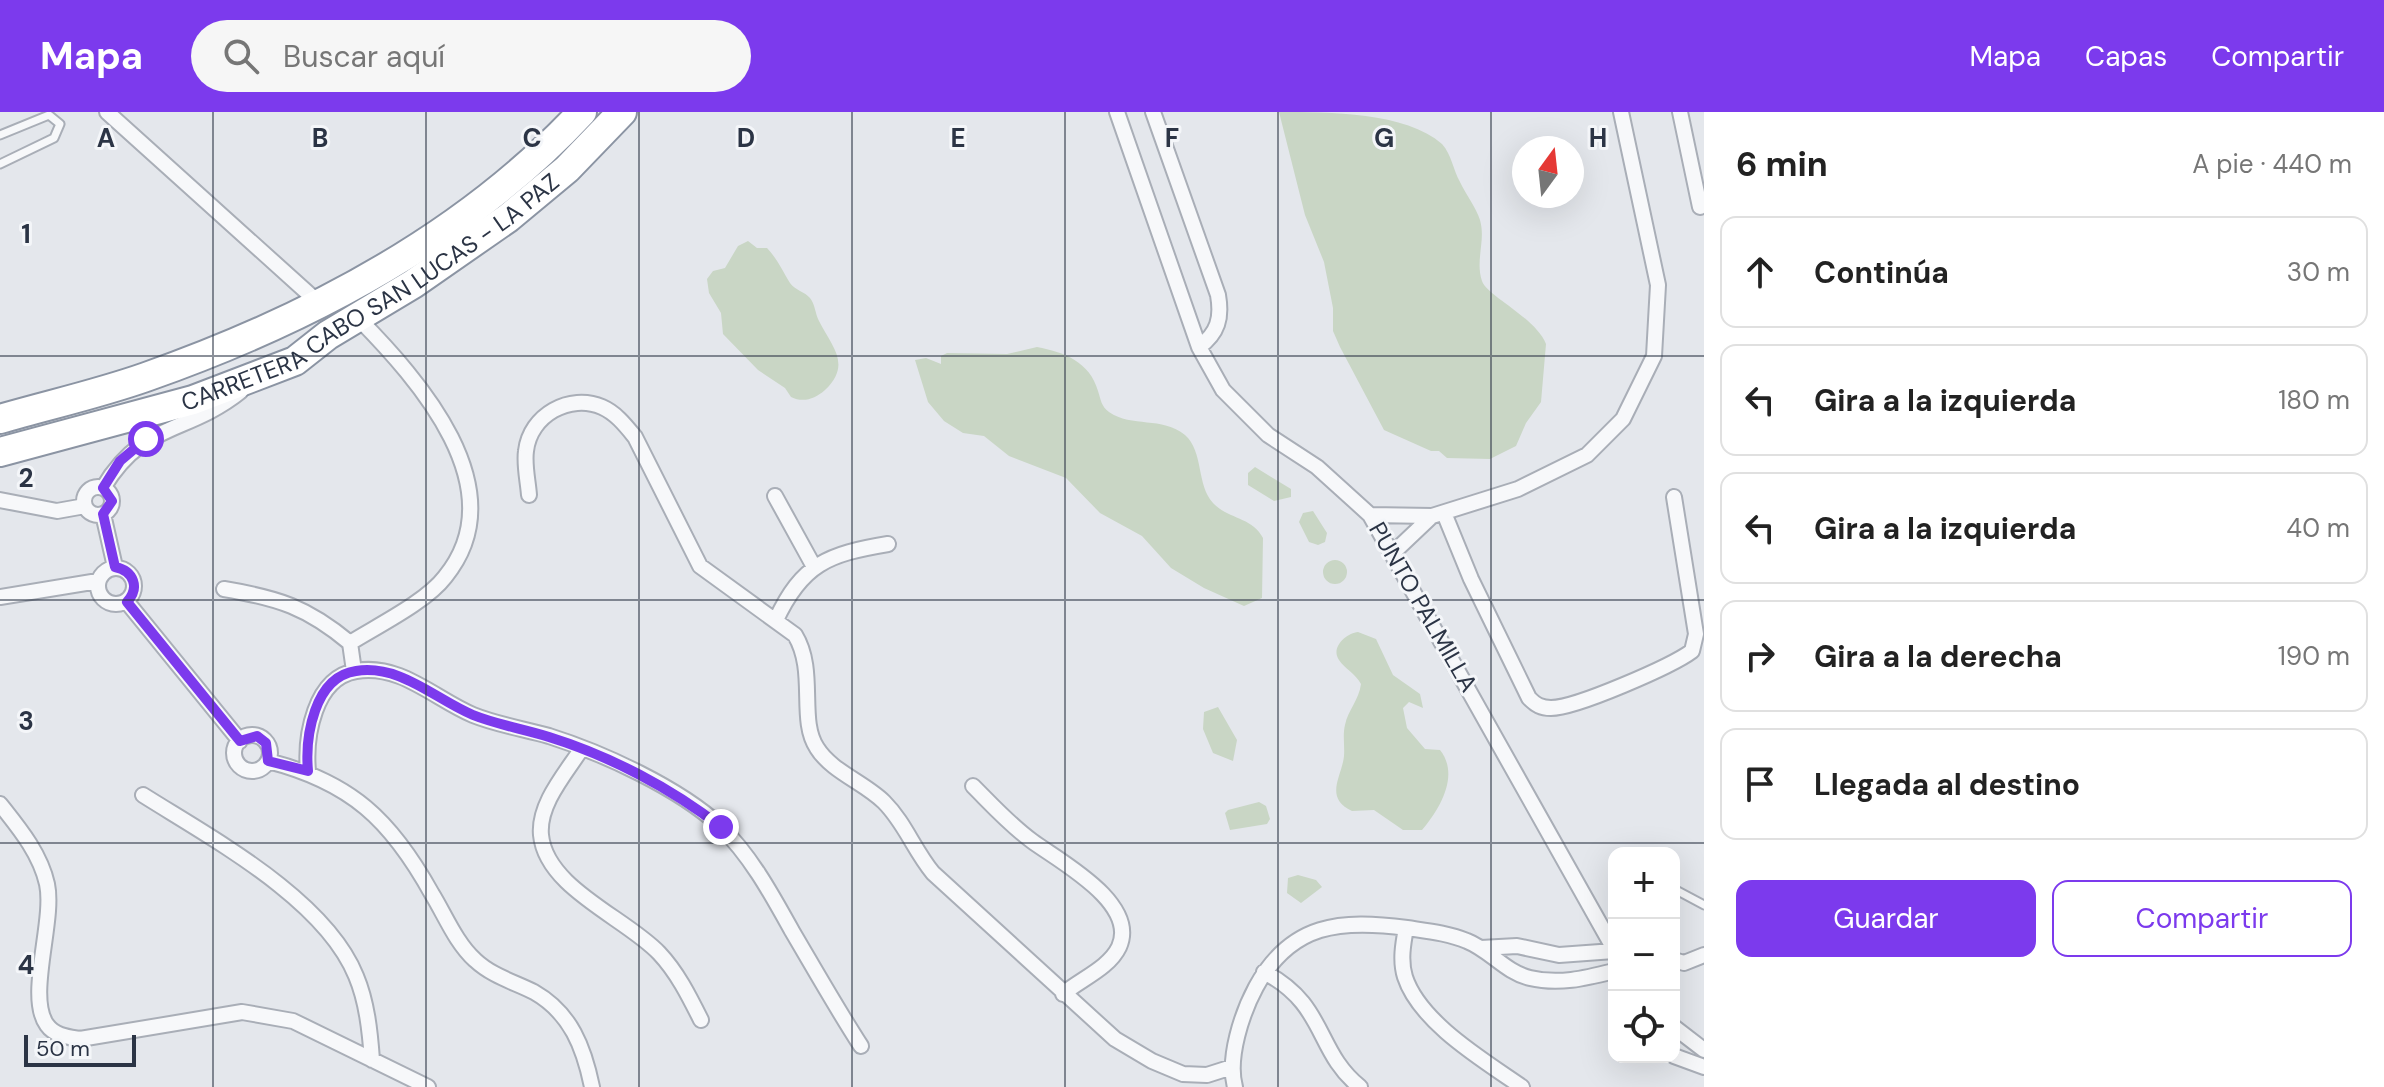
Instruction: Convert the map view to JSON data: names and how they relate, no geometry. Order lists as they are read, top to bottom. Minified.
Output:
{"streets":{"highway":["CARRETERA CABO SAN LUCAS - LA PAZ"],"street":["PUNTO PALMILLA"]},"scale_bar":"50 m","north":"top","page":{"header":"Mapa","search":"Buscar aquí","nav":["Mapa","Capas","Compartir"],"heading":["6 min","A pie · 440 m"],"list":[["Continúa","30 m"],["Gira a la izquierda","180 m"],["Gira a la izquierda","40 m"],["Gira a la derecha","190 m"],"Llegada al destino"],"map_buttons":["+","−"],"buttons":["Guardar","Compartir"],"scale":"50 m"},"grid":{"columns":["A","B","C","D","E","F","G","H"],"rows":["1","2","3","4"]}}
